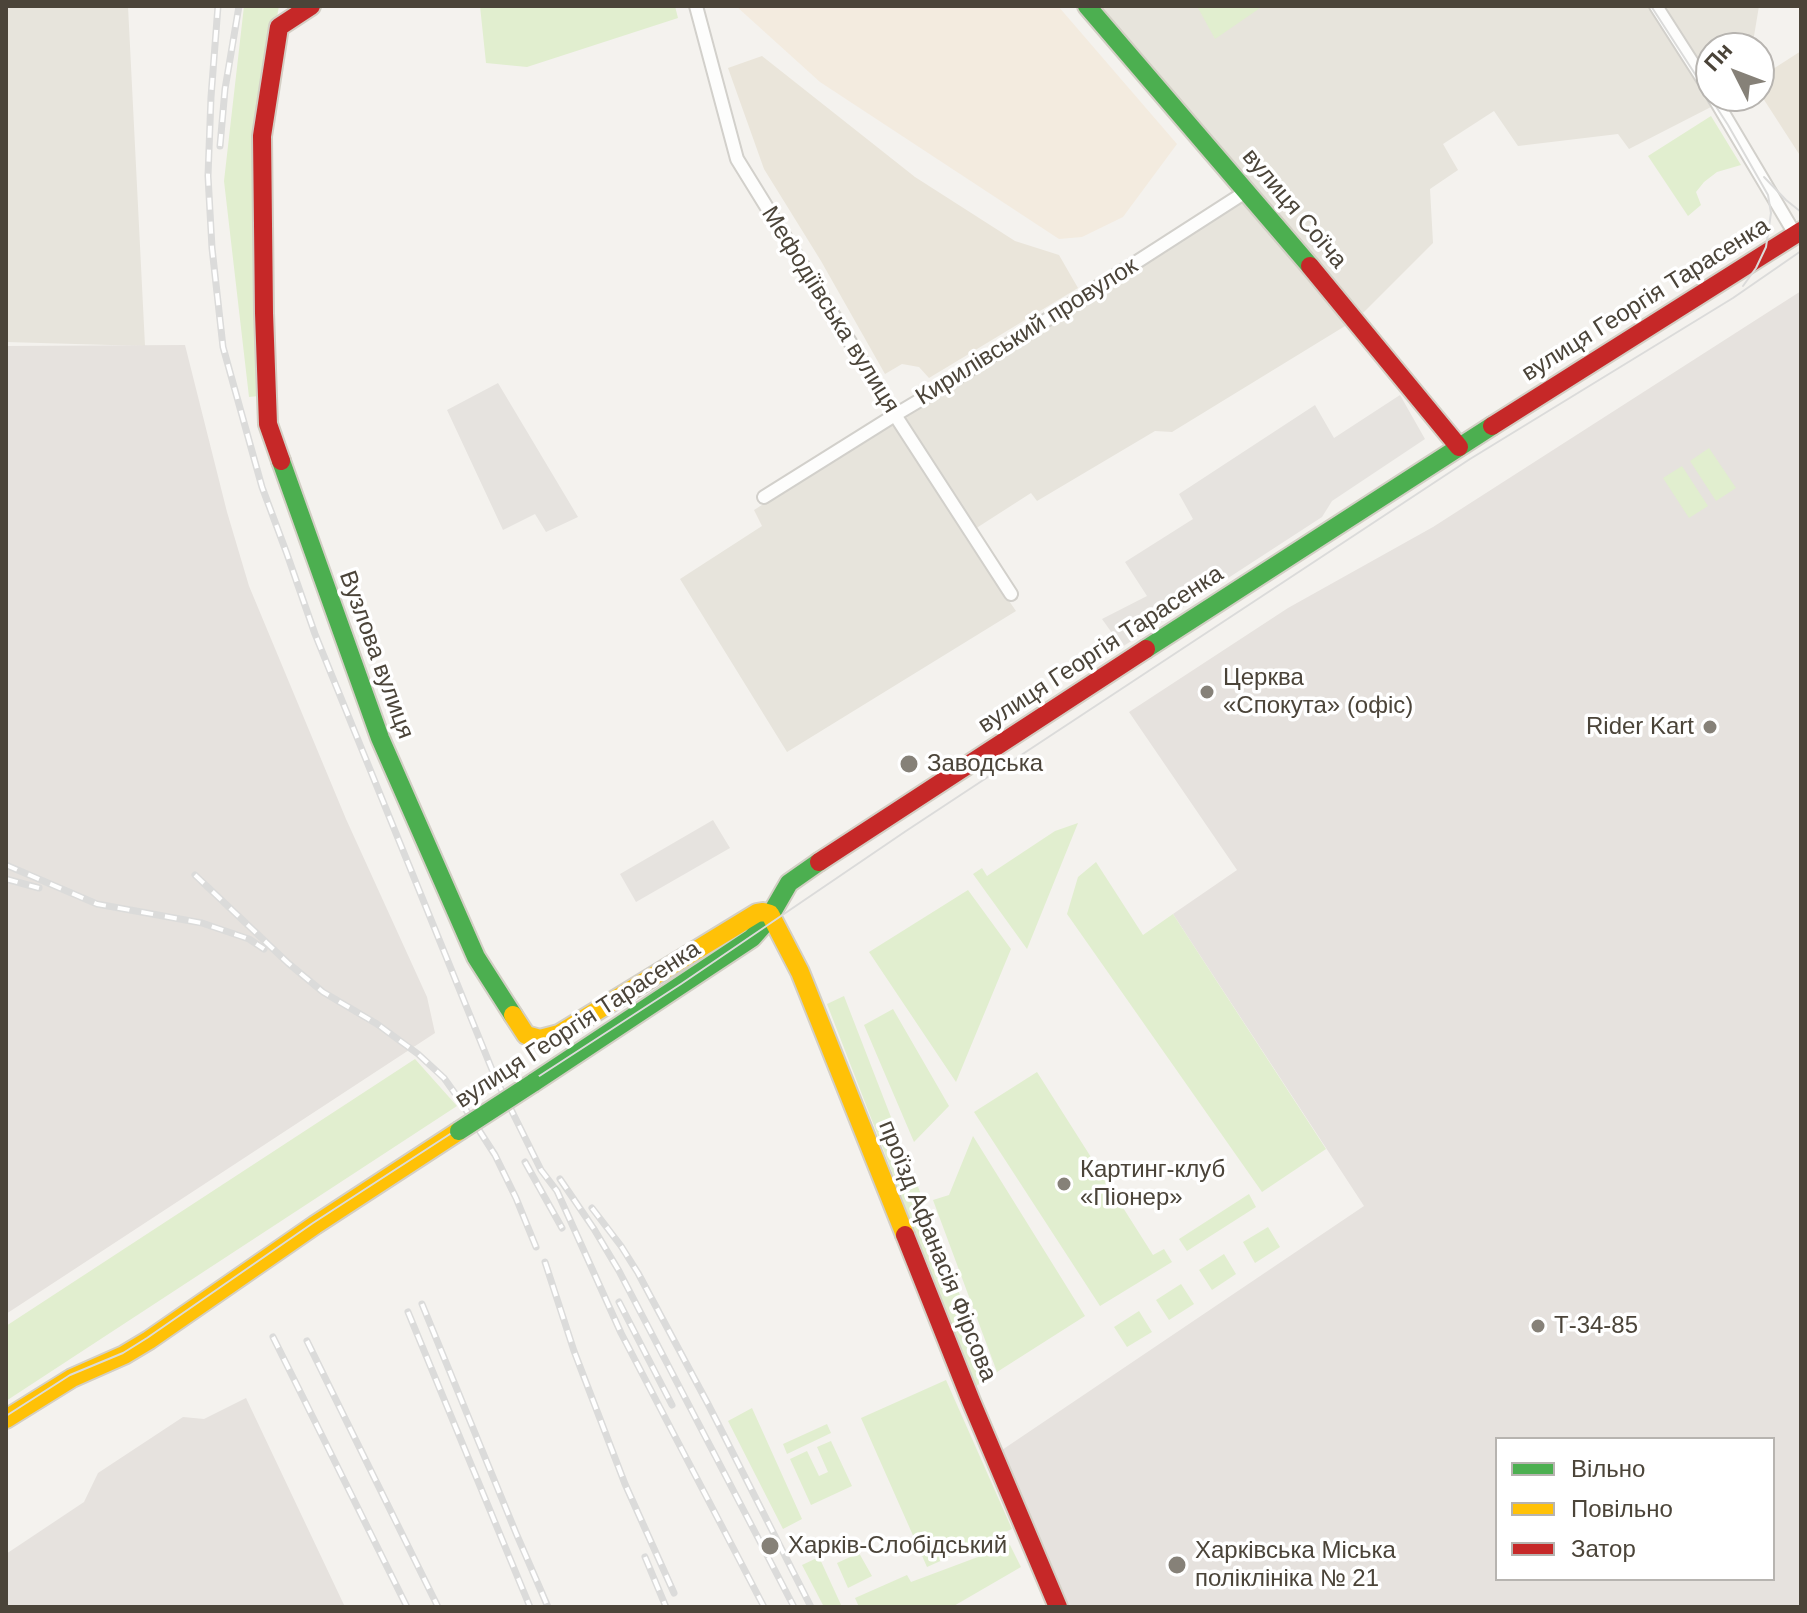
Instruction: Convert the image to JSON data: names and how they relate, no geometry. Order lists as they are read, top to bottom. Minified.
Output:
{"streets":{"street":["вулиця Соїча","вулиця Георгія Тарасенка","Мефодіївська вулиця","Кирилівський провулок","Вузлова вулиця","проїзд Афанасія Фірсова"]},"crossings":[["вулиця Соїча","вулиця Георгія Тарасенка"],["вулиця Соїча","Кирилівський провулок"],["вулиця Георгія Тарасенка","Вузлова вулиця"],["вулиця Георгія Тарасенка","проїзд Афанасія Фірсова"],["Мефодіївська вулиця","Кирилівський провулок"],["Вузлова вулиця","проїзд Афанасія Фірсова"]],"places":["Церква «Спокута» (офіс)","Rider Kart","Заводська","Картинг-клуб «Піонер»","Т-34-85","Харків-Слобідський","Харківська Міська поліклініка № 21"],"legend":["Вільно","Повільно","Затор"],"north":"top left"}
